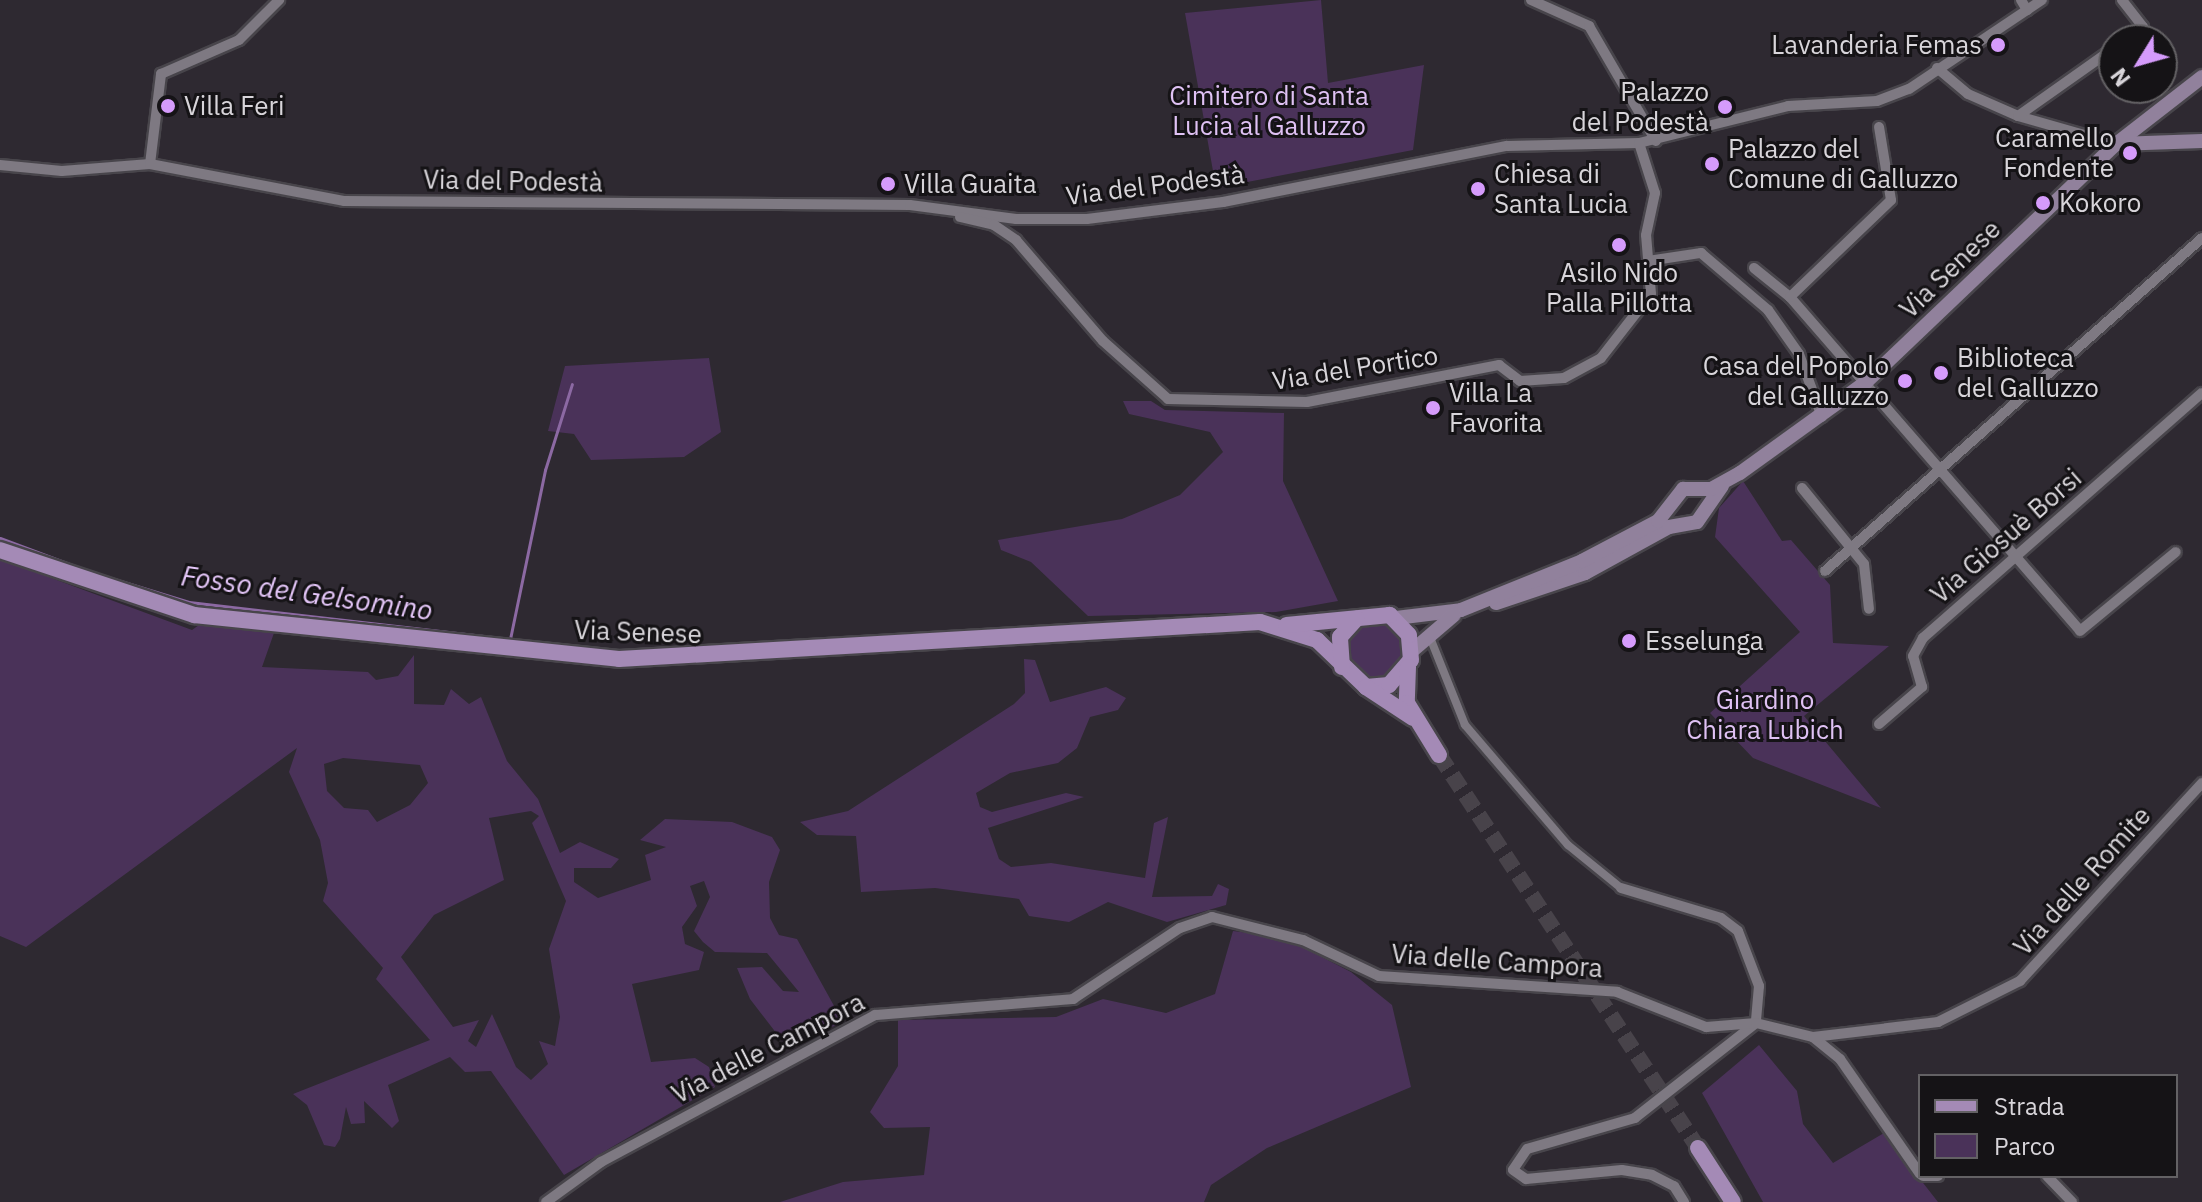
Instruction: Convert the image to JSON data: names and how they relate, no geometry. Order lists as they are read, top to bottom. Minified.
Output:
{"streets":{"main road":["Via Senese"],"street":["Via del Podestà","Via del Portico","Via Giosuè Borsi","Via delle Romite","Via delle Campora"]},"crossings":[["Via del Podestà","Via del Portico"],["Via delle Romite","Via delle Campora"]],"water":["Fosso del Gelsomino"],"parks":["Cimitero di Santa Lucia al Galluzzo","Giardino Chiara Lubich"],"places":["Lavanderia Femas","Villa Feri","Palazzo del Podestà","Caramello Fondente","Palazzo del Comune di Galluzzo","Villa Guaita","Chiesa di Santa Lucia","Kokoro","Asilo Nido Palla Pillotta","Biblioteca del Galluzzo","Casa del Popolo del Galluzzo","Villa La Favorita","Esselunga"],"legend":["Strada","Parco"],"north":"bottom left"}
